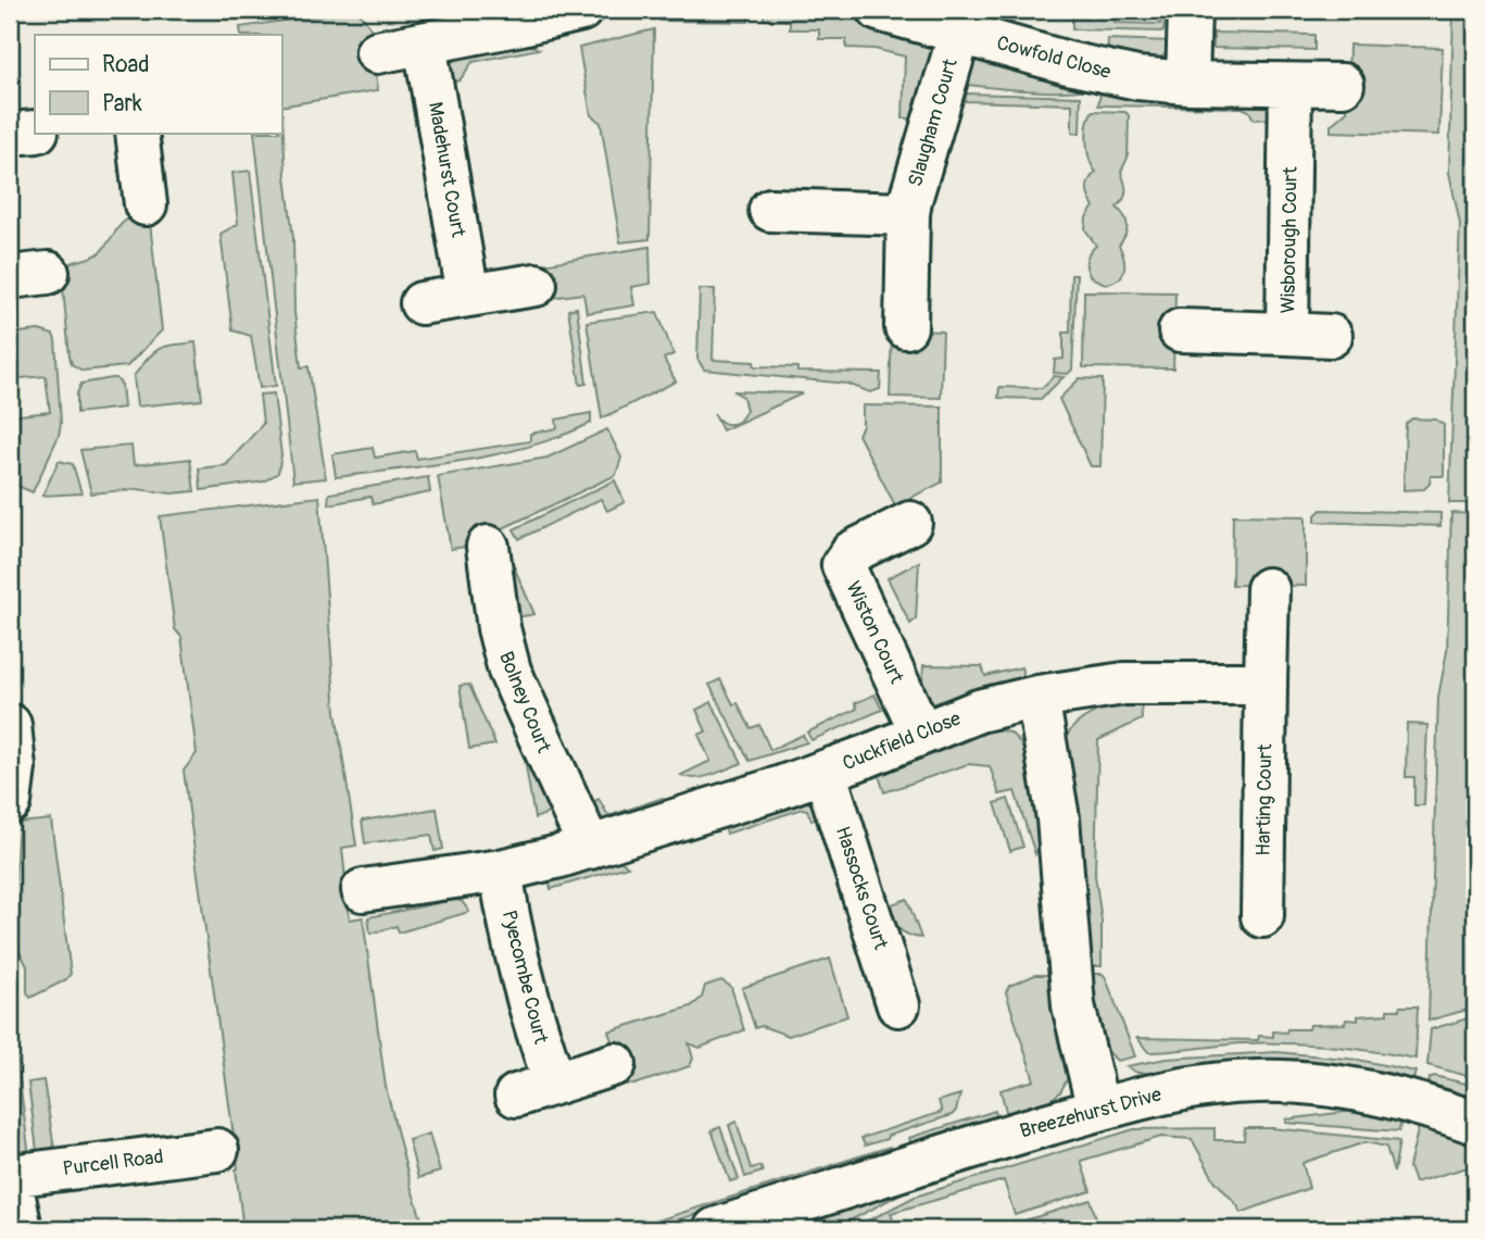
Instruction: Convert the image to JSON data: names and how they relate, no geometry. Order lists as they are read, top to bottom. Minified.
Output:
{"streets":{"street":["Cowfold Close","Slaugham Court","Madehurst Court","Wisborough Court","Wiston Court","Bolney Court","Cuckfield Close","Harting Court","Hassocks Court","Pyecombe Court","Breezehurst Drive","Purcell Road"]},"crossings":[["Cowfold Close","Slaugham Court"],["Cowfold Close","Wisborough Court"],["Wiston Court","Cuckfield Close"],["Bolney Court","Cuckfield Close"],["Cuckfield Close","Hassocks Court"],["Cuckfield Close","Pyecombe Court"]],"legend":["Road","Park"]}
